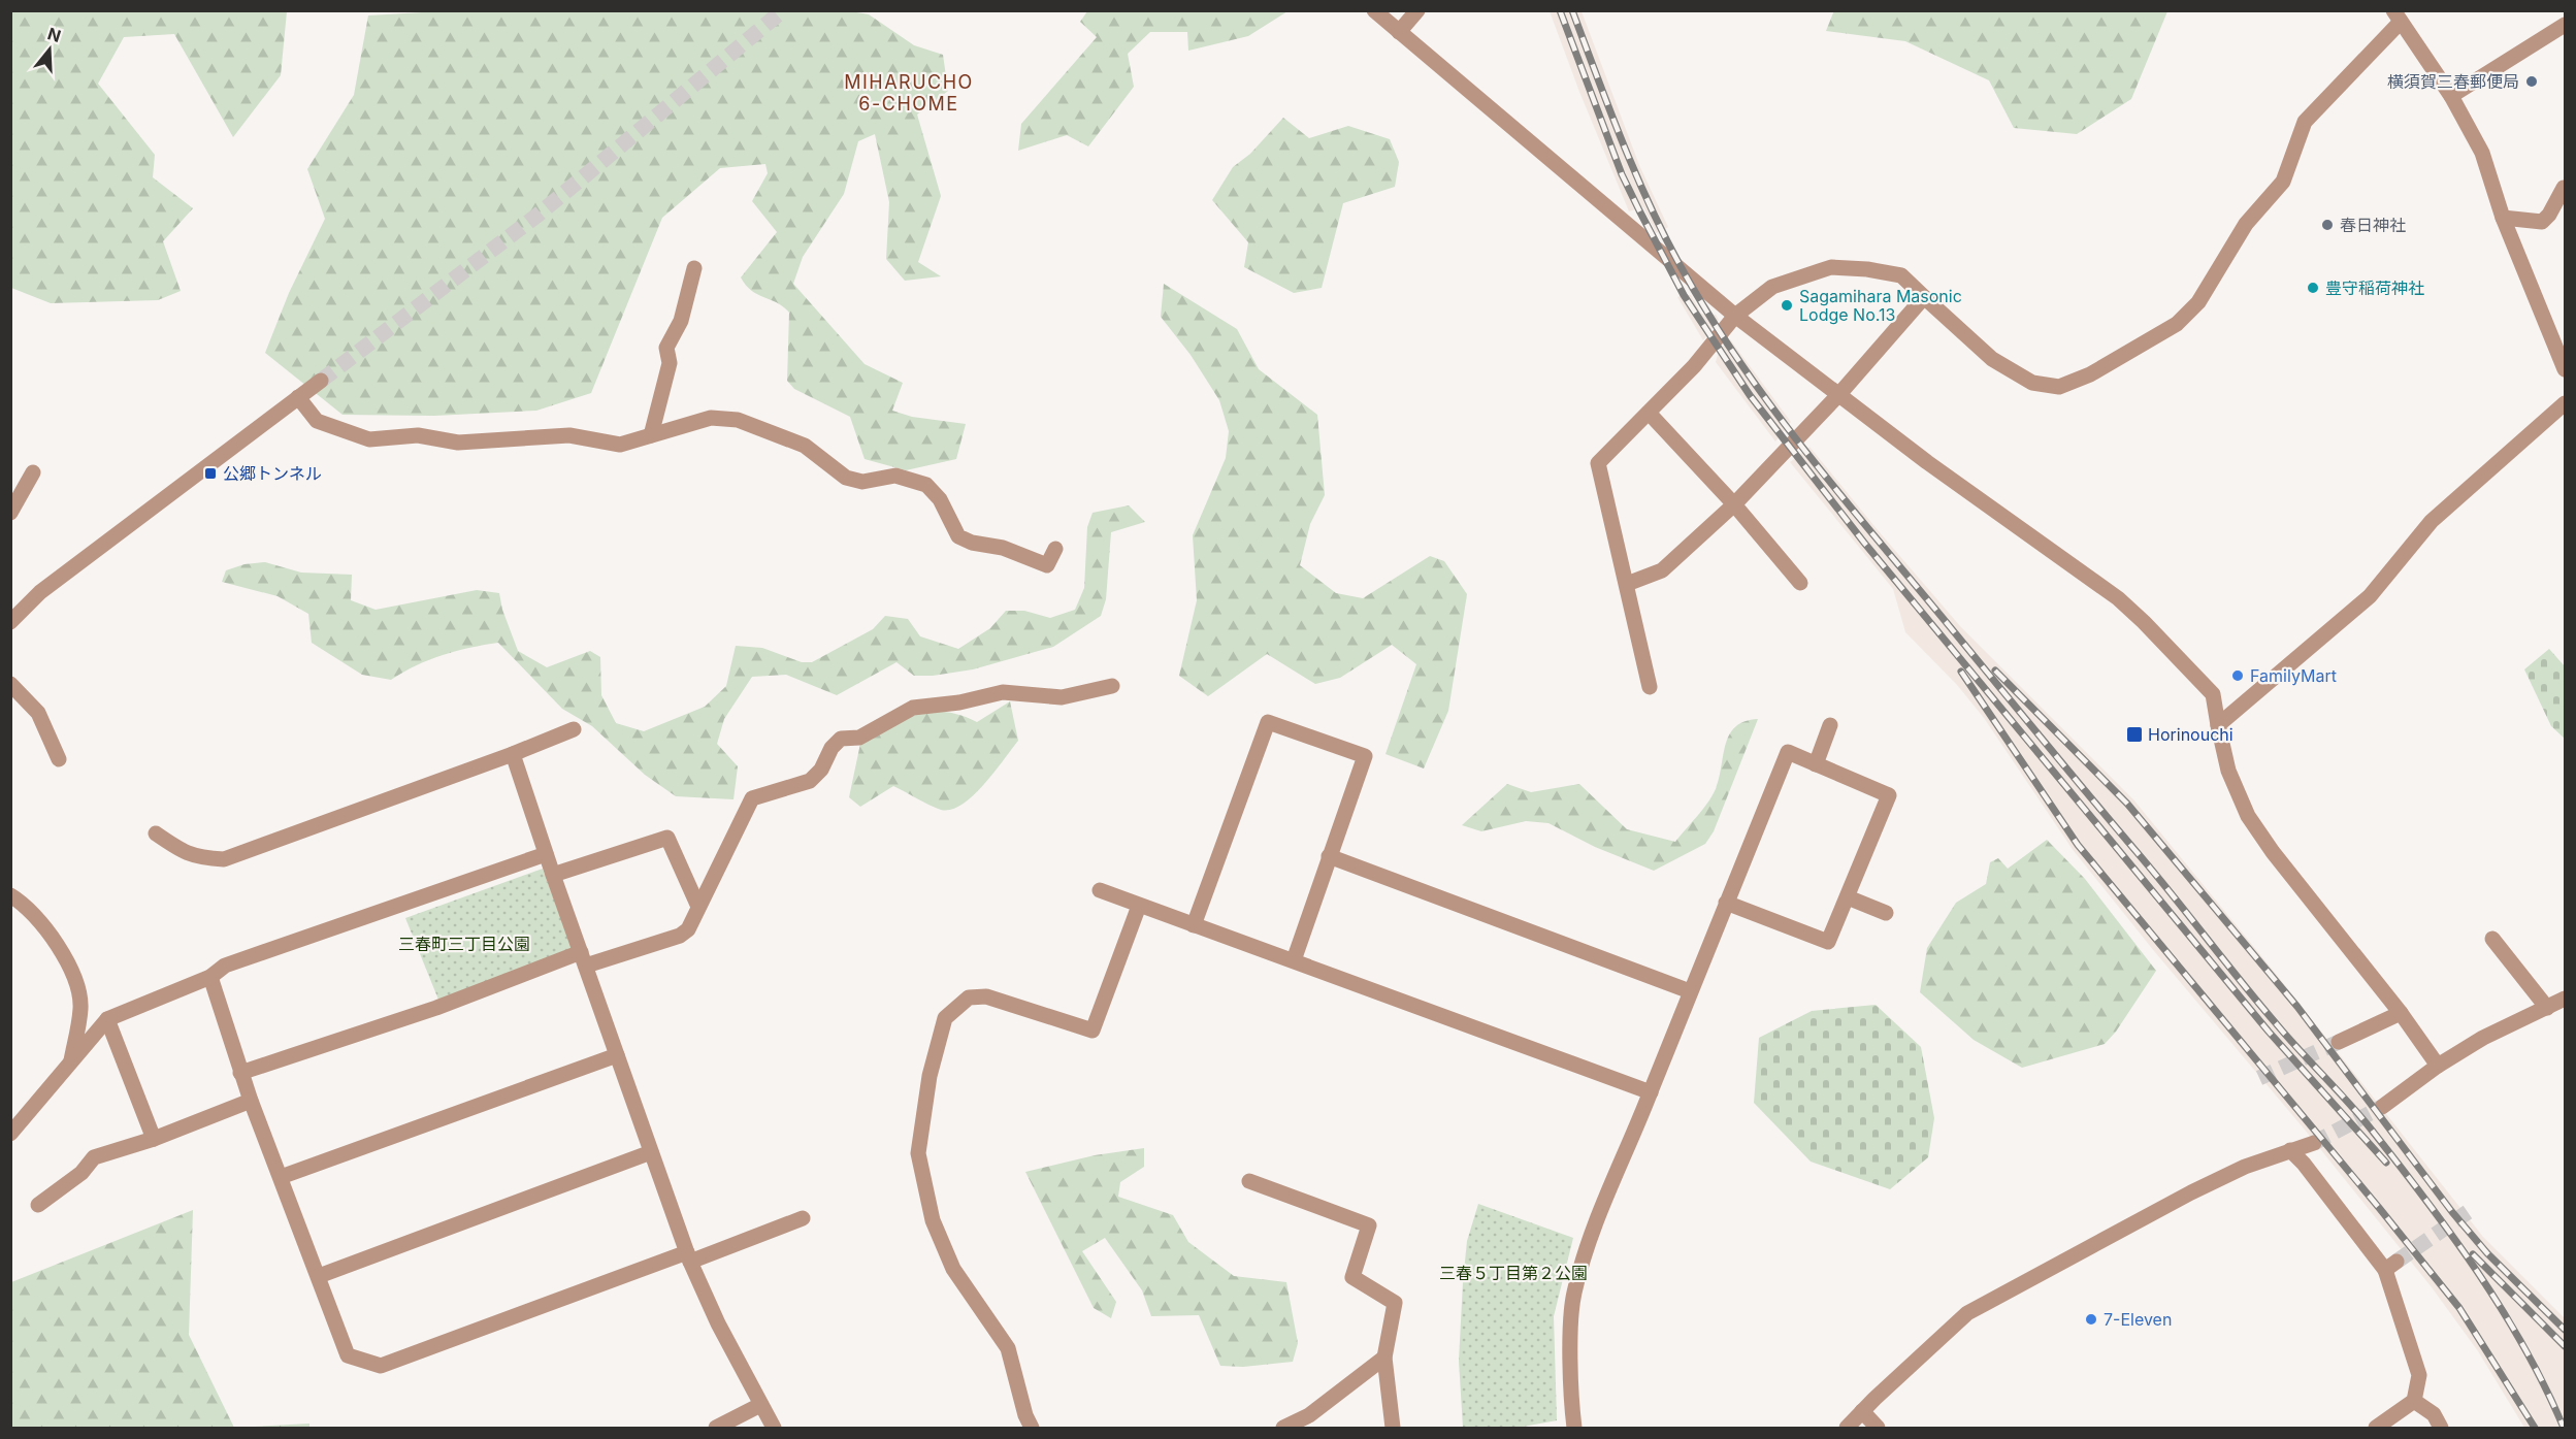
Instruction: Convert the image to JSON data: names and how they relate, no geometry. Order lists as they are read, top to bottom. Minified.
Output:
{"districts":["MIHARUCHO 6-CHOME"],"parks":["三春町三丁目公園","三春５丁目第２公園"],"places":{"other":["横須賀三春郵便局","春日神社","豊守稲荷神社","Sagamihara Masonic Lodge No.13","FamilyMart","7-Eleven"],"transit":["公郷トンネル","Horinouchi"]},"north":"top"}
